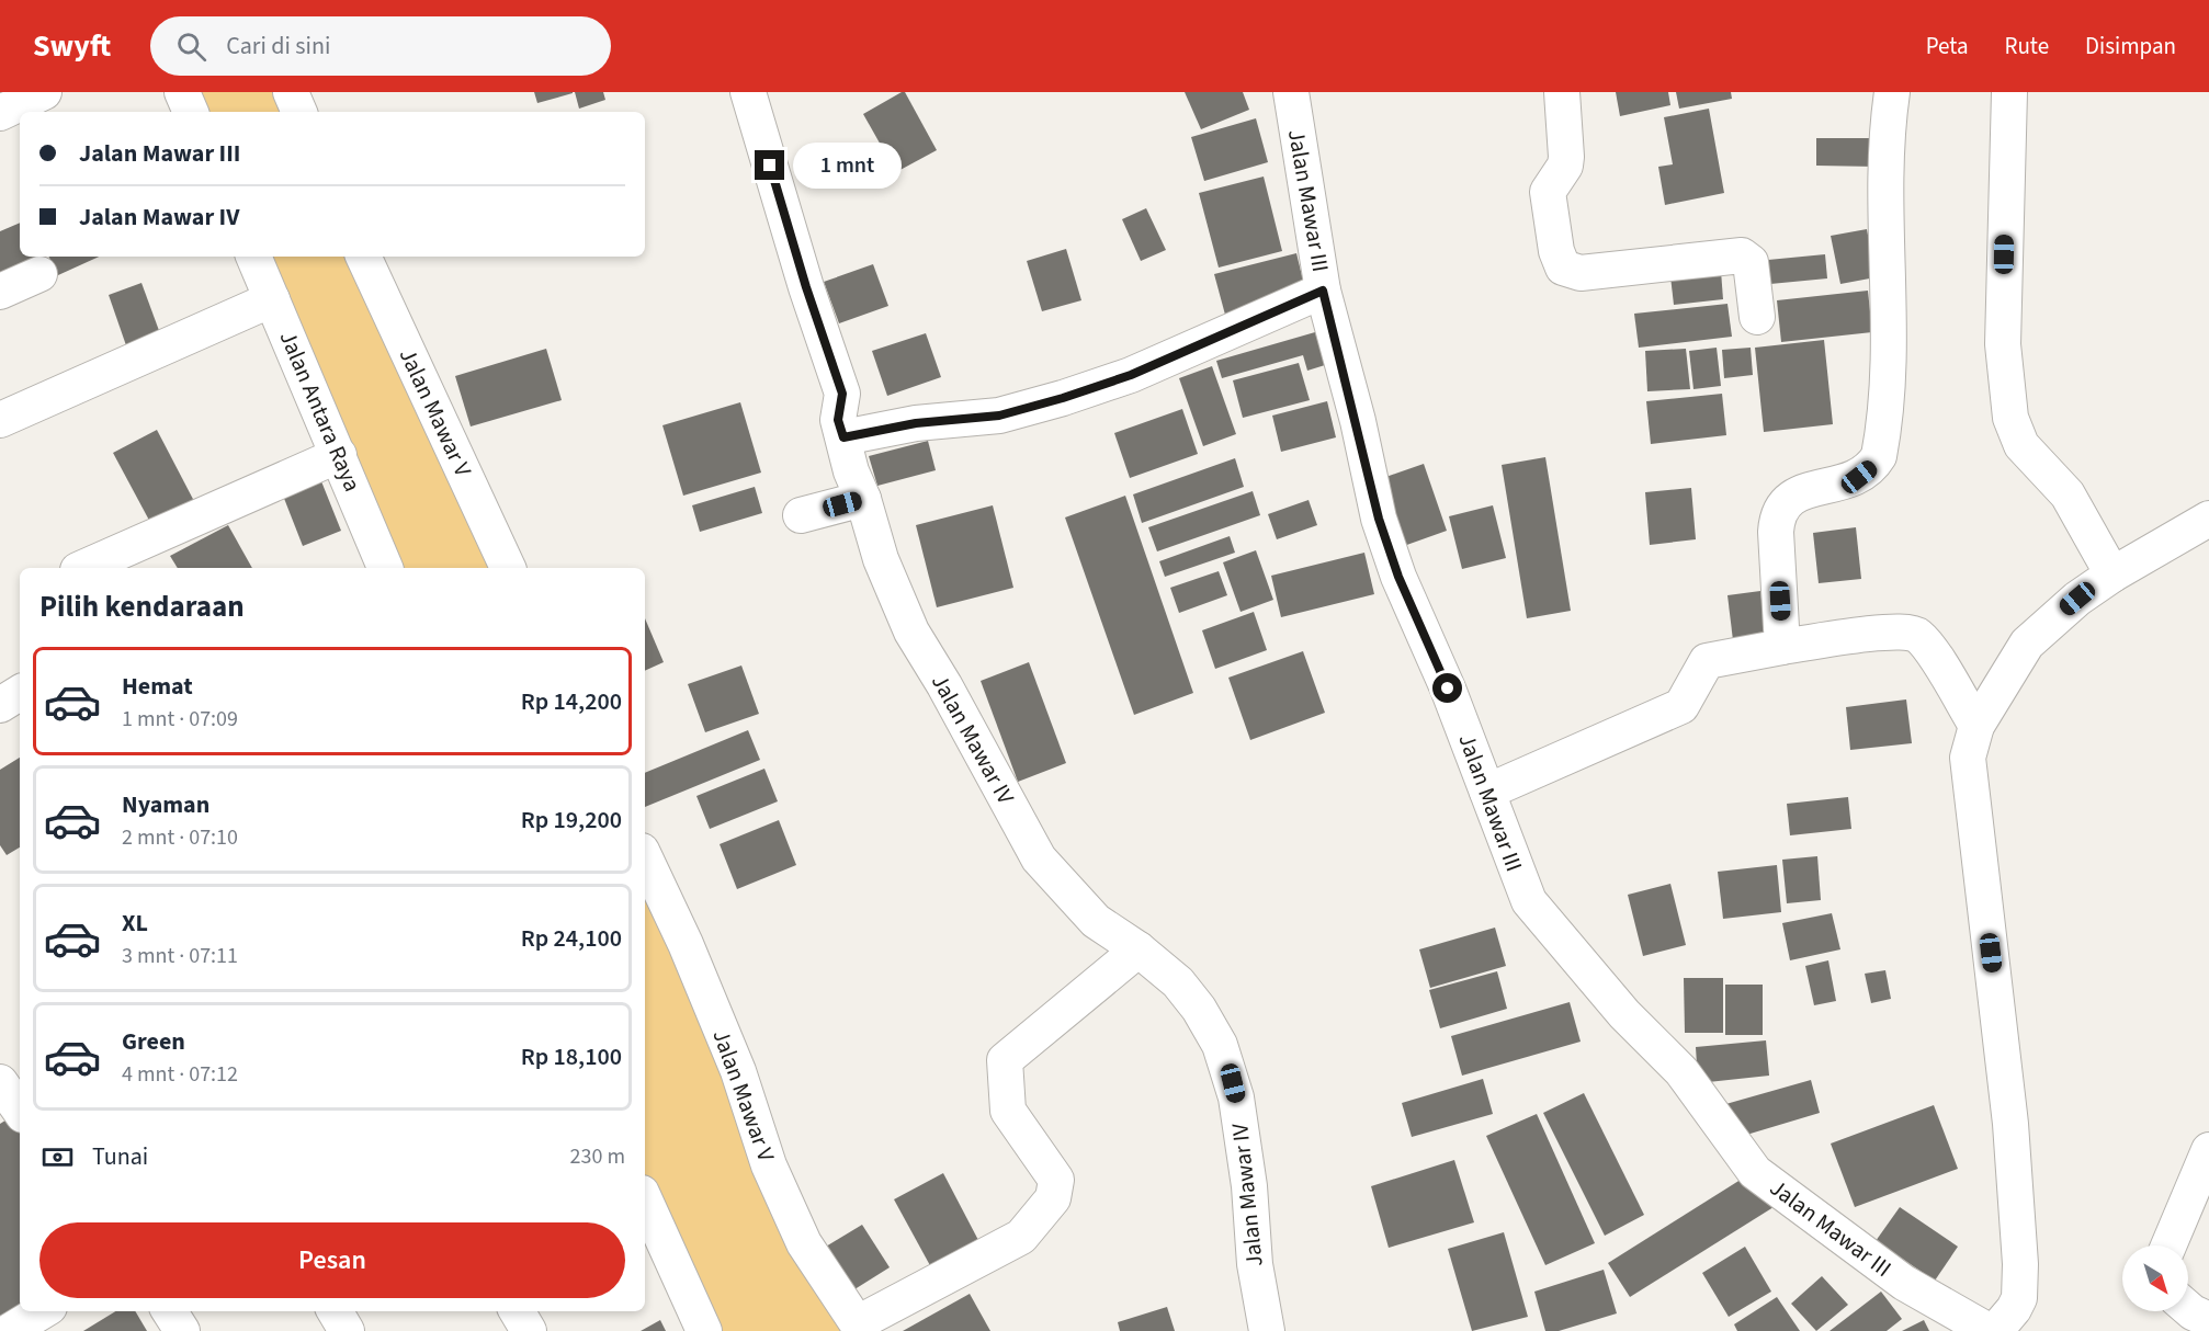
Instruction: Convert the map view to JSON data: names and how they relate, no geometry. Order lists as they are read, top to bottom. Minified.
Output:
{"streets":{"street":["Jalan Mawar III","Jalan Antara Raya","Jalan Mawar V","Jalan Mawar IV"]},"north":"bottom right","page":{"header":"Swyft","search":"Cari di sini","nav":["Peta","Rute","Disimpan"],"banner":["Jalan Mawar III","Jalan Mawar IV"],"bubble":"1 mnt","heading":"Pilih kendaraan","list":[{"name":"Hemat","note":"1 mnt · 07:09","value":"Rp 14,200"},{"name":"Nyaman","note":"2 mnt · 07:10","value":"Rp 19,200"},{"name":"XL","note":"3 mnt · 07:11","value":"Rp 24,100"},{"name":"Green","note":"4 mnt · 07:12","value":"Rp 18,100"}],"pay":["Tunai","230 m"],"buttons":"Pesan"}}
